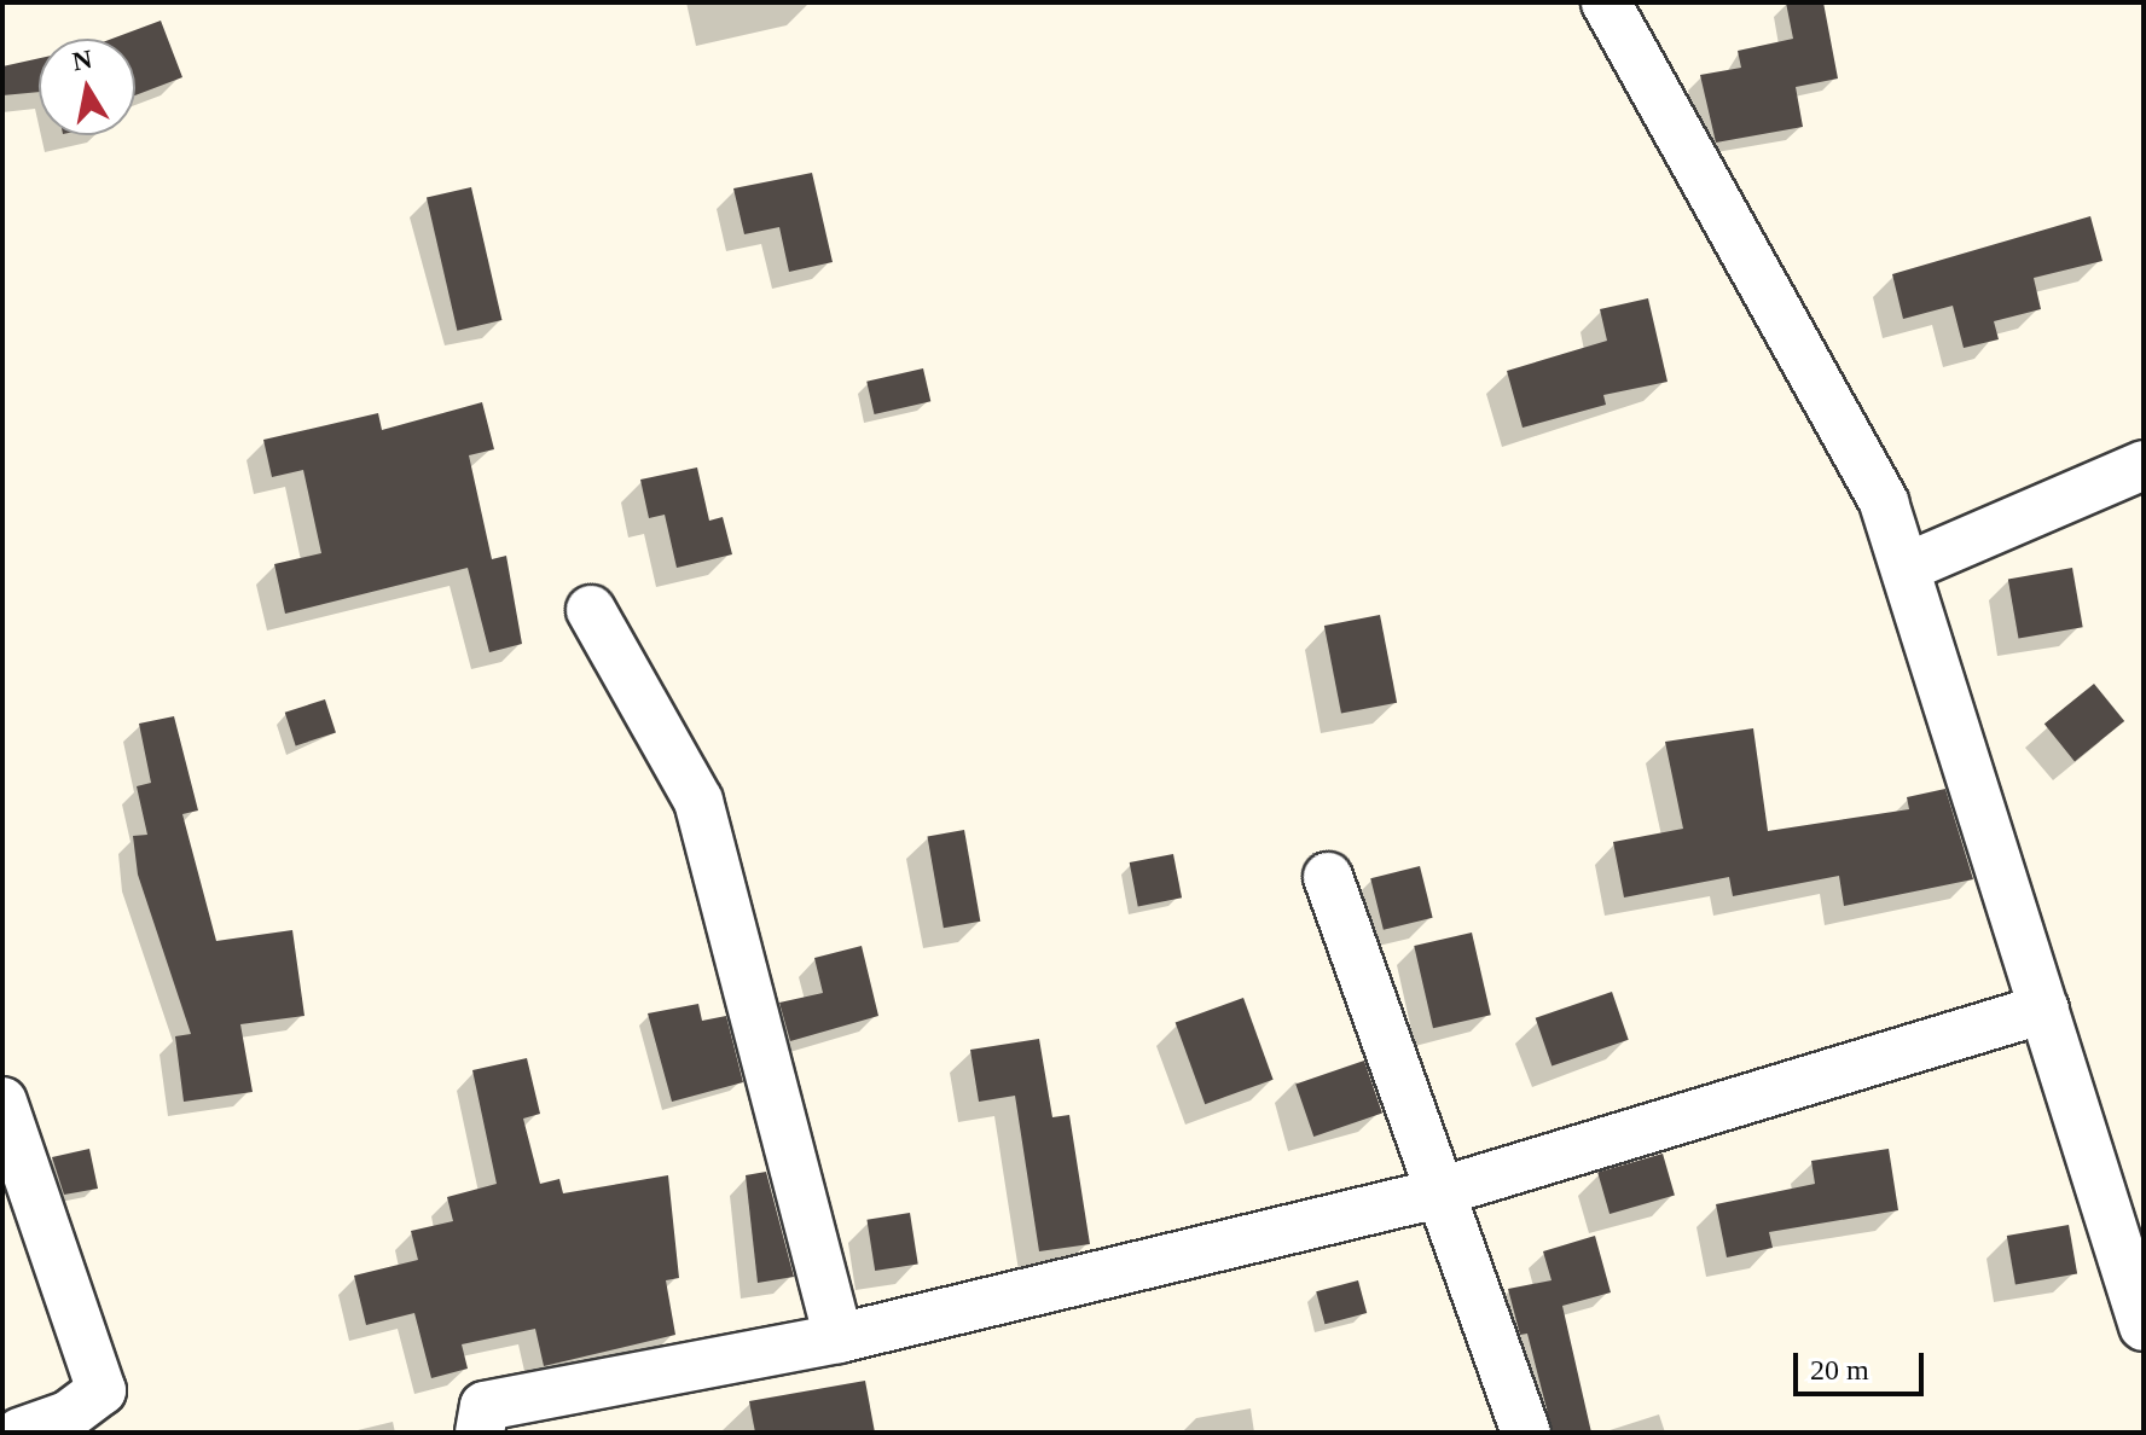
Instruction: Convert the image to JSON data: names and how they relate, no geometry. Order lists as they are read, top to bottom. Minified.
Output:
{"scale_bar":"20 m","north":"top"}
